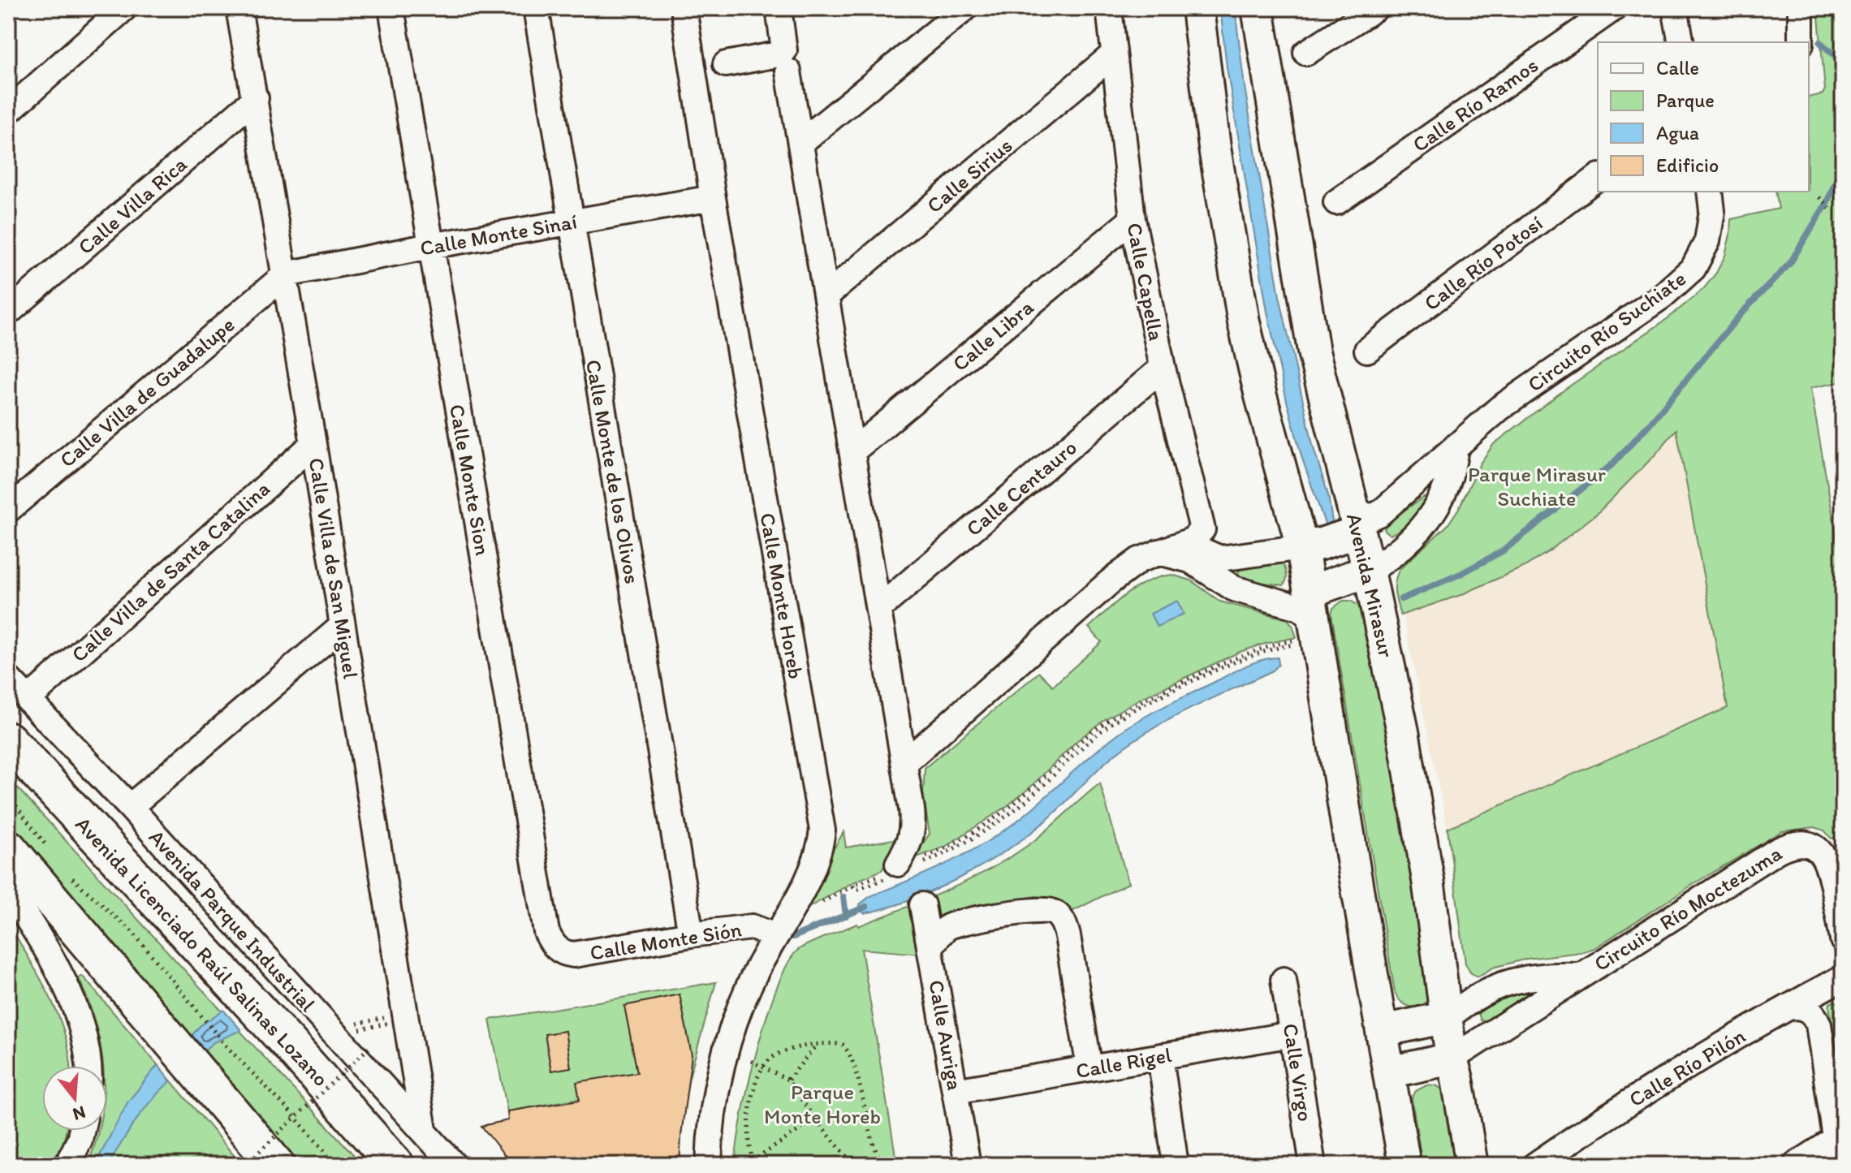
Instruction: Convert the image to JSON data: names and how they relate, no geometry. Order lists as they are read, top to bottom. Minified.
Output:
{"streets":{"main road":["Avenida Licenciado Raúl Salinas Lozano"],"street":["Calle Río Ramos","Calle Sirius","Calle Villa Rica","Calle Monte Sinaí","Calle Río Potosí","Calle Capella","Circuito Río Suchiate","Calle Libra","Calle Villa de Guadalupe","Calle Monte de los Olivos","Calle Monte Sion","Calle Centauro","Calle Villa de San Miguel","Calle Villa de Santa Catalina","Avenida Mirasur","Calle Monte Horeb","Circuito Río Moctezuma","Avenida Parque Industrial","Calle Monte Sión","Calle Auriga","Calle Rigel","Calle Río Pilón","Calle Virgo"]},"crossings":[["Calle Sirius","Calle Capella"],["Calle Villa Rica","Calle Villa de San Miguel"],["Calle Monte Sinaí","Calle Villa de Guadalupe"],["Calle Monte Sinaí","Calle Monte de los Olivos"],["Calle Monte Sinaí","Calle Monte Sion"],["Calle Monte Sinaí","Calle Villa de San Miguel"],["Calle Monte Sinaí","Calle Monte Horeb"],["Calle Capella","Calle Libra"],["Calle Capella","Calle Centauro"],["Circuito Río Suchiate","Avenida Mirasur"],["Calle Villa de Guadalupe","Calle Villa de San Miguel"],["Calle Monte de los Olivos","Calle Monte Sión"],["Calle Monte Sion","Calle Monte Sión"],["Calle Villa de San Miguel","Calle Villa de Santa Catalina"],["Calle Villa de San Miguel","Avenida Parque Industrial"],["Calle Villa de Santa Catalina","Avenida Parque Industrial"],["Avenida Mirasur","Circuito Río Moctezuma"],["Calle Monte Horeb","Calle Monte Sión"],["Calle Auriga","Calle Rigel"],["Calle Rigel","Calle Virgo"]],"parks":["Parque Mirasur Suchiate","Parque Monte Horeb"],"legend":["Calle","Parque","Agua","Edificio"],"north":"bottom"}
